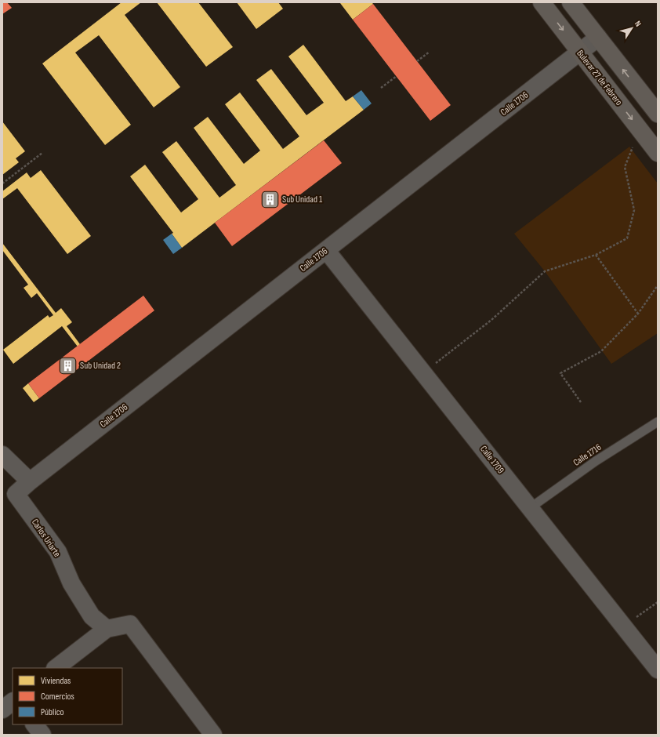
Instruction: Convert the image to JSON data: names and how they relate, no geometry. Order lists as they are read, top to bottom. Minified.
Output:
{"streets":{"street":["Bulevar 27 de Febrero","Calle 1706","Calle 1709","Carlos Uriarte"],"lane":["Calle 1716"]},"crossings":[["Bulevar 27 de Febrero","Calle 1706"],["Calle 1706","Calle 1709"],["Calle 1706","Carlos Uriarte"],["Calle 1716","Calle 1709"]],"places":{"building":["Sub Unidad 1","Sub Unidad 2"]},"legend":["Viviendas","Comercios","Público"],"north":"top right"}
